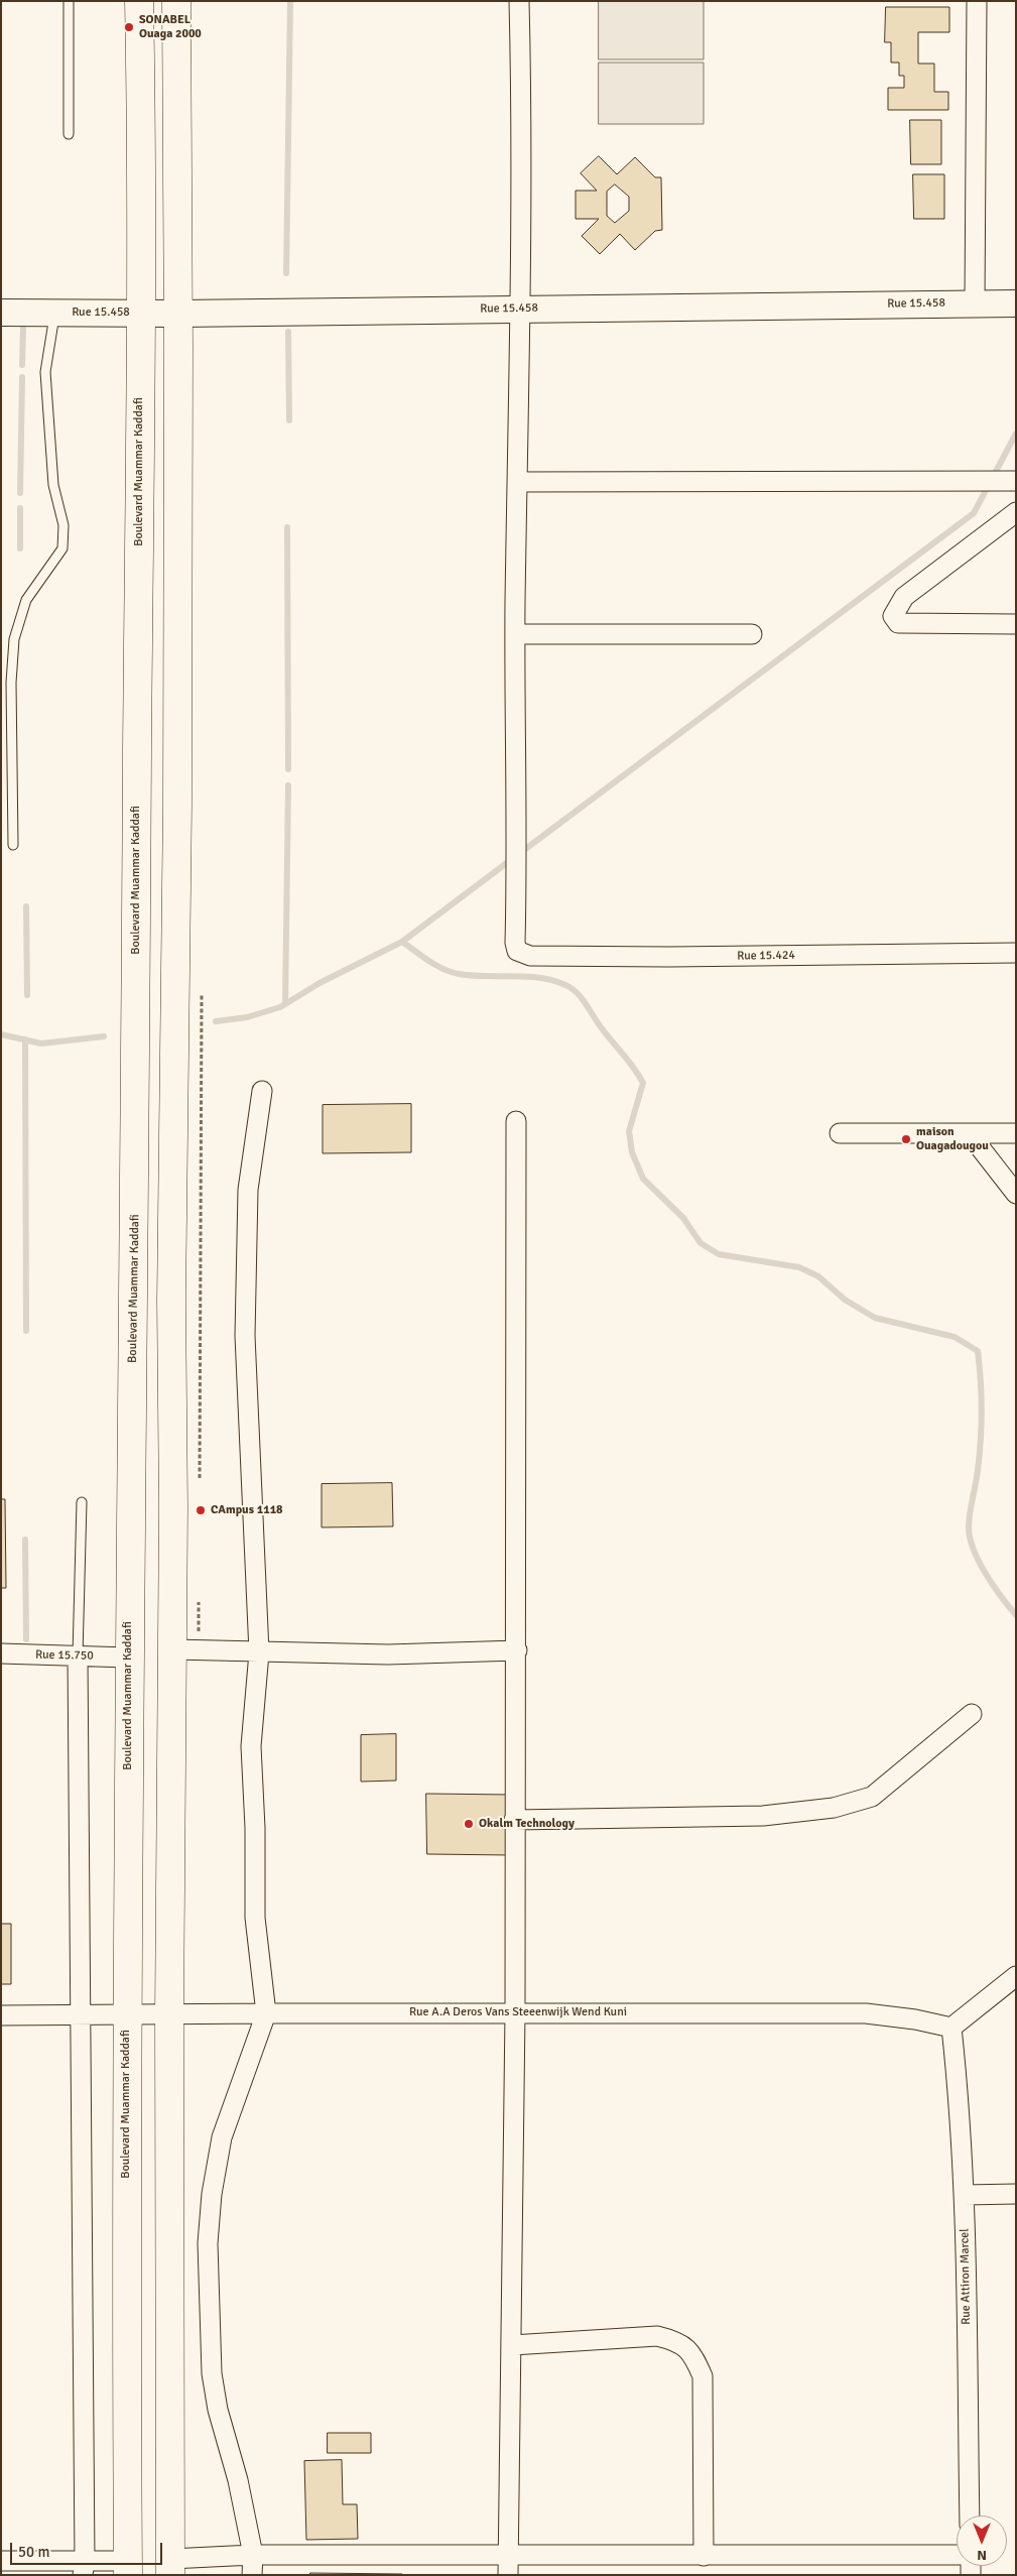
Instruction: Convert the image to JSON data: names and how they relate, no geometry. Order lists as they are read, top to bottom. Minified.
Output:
{"streets":{"main road":["Rue 15.458","Boulevard Muammar Kaddafi"],"street":["Rue 15.424","Rue 15.750","Rue A.A Deros Vans Steeenwijk Wend Kuni","Rue Attiron Marcel"]},"crossings":[["Rue 15.458","Boulevard Muammar Kaddafi"],["Boulevard Muammar Kaddafi","Rue 15.750"],["Boulevard Muammar Kaddafi","Rue A.A Deros Vans Steeenwijk Wend Kuni"],["Rue A.A Deros Vans Steeenwijk Wend Kuni","Rue Attiron Marcel"]],"places":["SONABEL Ouaga 2000","maison Ouagadougou","CAmpus 1118","Okalm Technology"],"scale_bar":"50 m","north":"bottom"}
